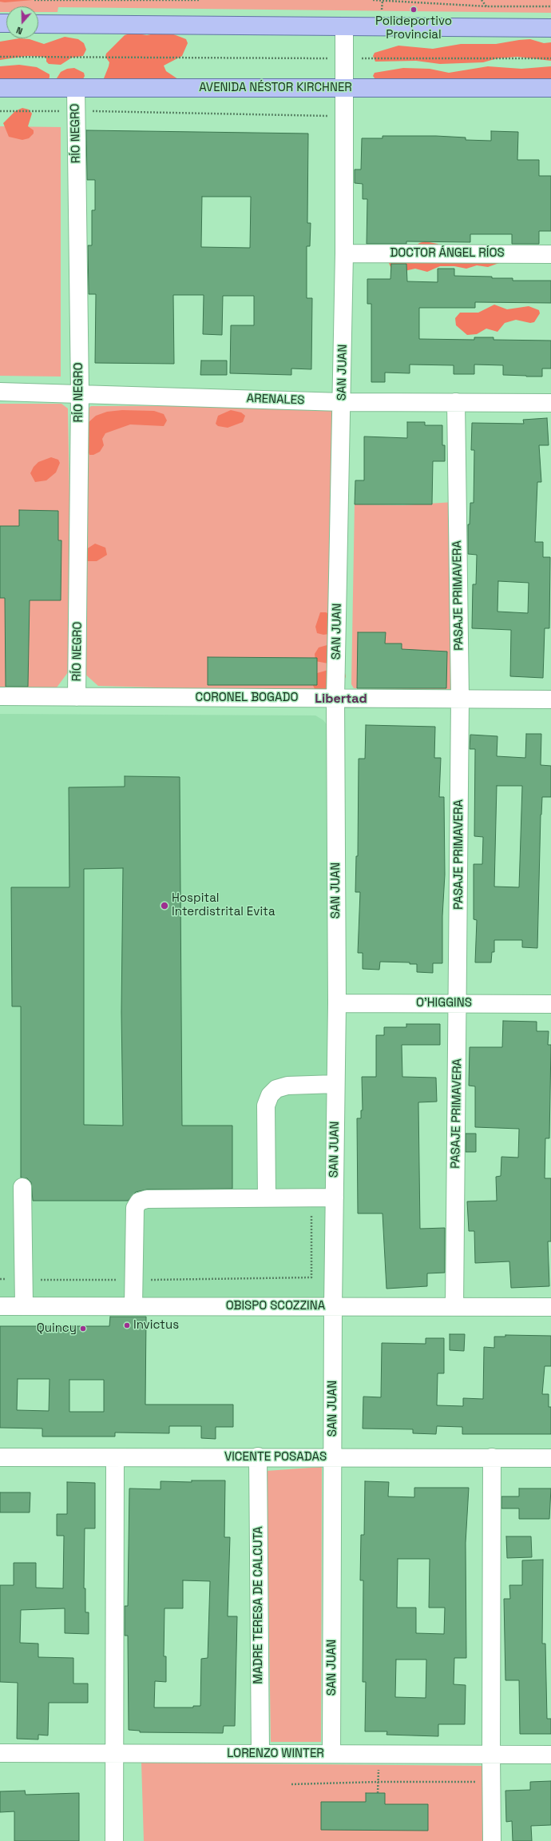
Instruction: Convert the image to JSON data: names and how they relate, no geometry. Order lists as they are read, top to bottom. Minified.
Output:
{"streets":{"main road":["AVENIDA NÉSTOR KIRCHNER"],"street":["RÍO NEGRO","DOCTOR ÁNGEL RÍOS","SAN JUAN","ARENALES","PASAJE PRIMAVERA","CORONEL BOGADO","O'HIGGINS","OBISPO SCOZZINA","VICENTE POSADAS","MADRE TERESA DE CALCUTA","LORENZO WINTER"]},"crossings":[["AVENIDA NÉSTOR KIRCHNER","RÍO NEGRO"],["AVENIDA NÉSTOR KIRCHNER","SAN JUAN"],["RÍO NEGRO","ARENALES"],["RÍO NEGRO","CORONEL BOGADO"],["DOCTOR ÁNGEL RÍOS","SAN JUAN"],["SAN JUAN","ARENALES"],["SAN JUAN","CORONEL BOGADO"],["SAN JUAN","O'HIGGINS"],["SAN JUAN","OBISPO SCOZZINA"],["SAN JUAN","VICENTE POSADAS"],["SAN JUAN","LORENZO WINTER"],["ARENALES","PASAJE PRIMAVERA"],["PASAJE PRIMAVERA","CORONEL BOGADO"],["PASAJE PRIMAVERA","O'HIGGINS"],["PASAJE PRIMAVERA","OBISPO SCOZZINA"],["VICENTE POSADAS","MADRE TERESA DE CALCUTA"],["MADRE TERESA DE CALCUTA","LORENZO WINTER"]],"districts":["Libertad"],"places":["Polideportivo Provincial","Hospital Interdistrital Evita","Invictus","Quincy"],"north":"bottom"}
